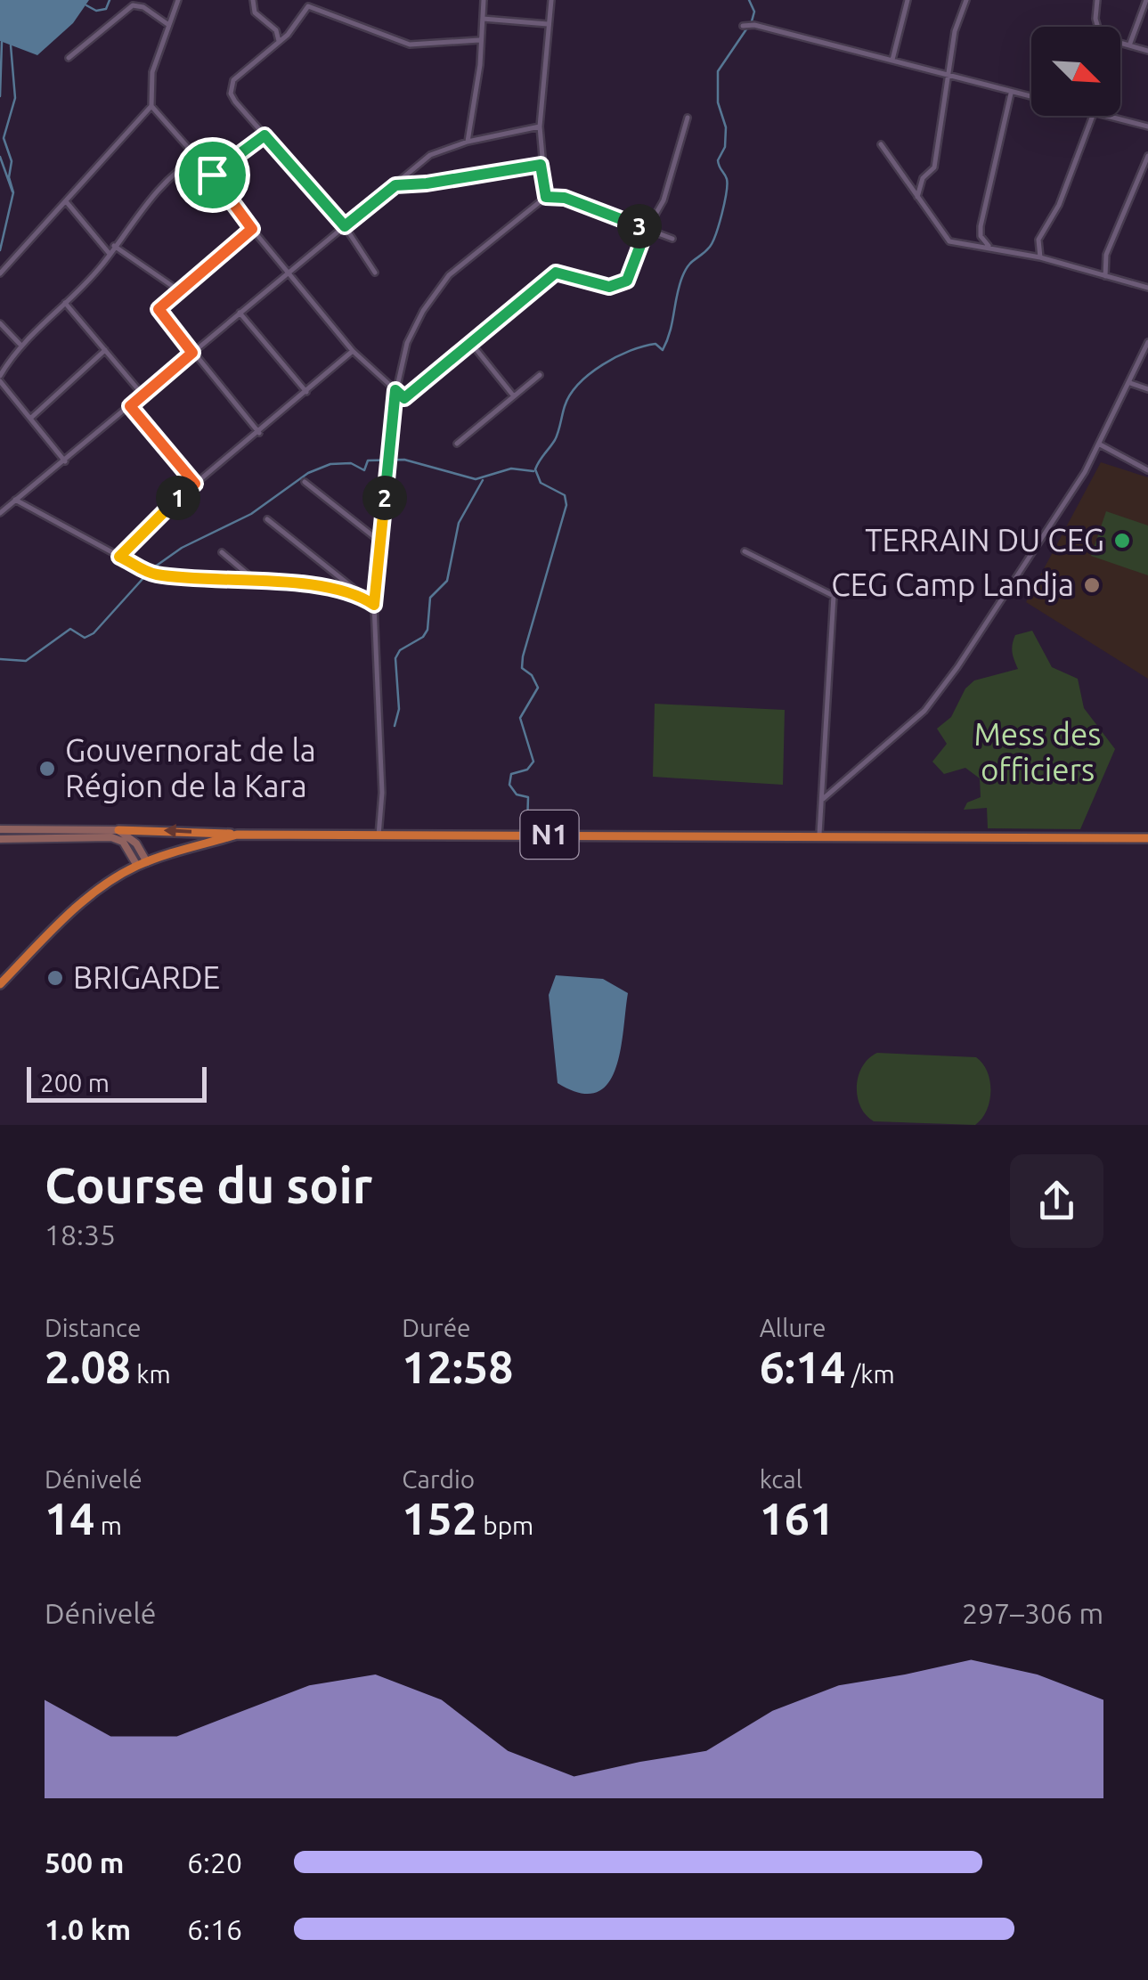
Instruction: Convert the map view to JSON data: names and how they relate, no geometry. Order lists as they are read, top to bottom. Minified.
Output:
{"streets":{"highway":["N1"]},"parks":["Mess des officiers"],"places":["TERRAIN DU CEG","CEG Camp Landja","Gouvernorat de la Région de la Kara","BRIGARDE"],"scale_bar":"200 m","north":"bottom right","page":{"pins":["3","1","2"],"scale":"200 m","heading":["Course du soir","18:35"],"stats":[["Distance","2.08 km"],["Durée","12:58"],["Allure","6:14 /km"],["Dénivelé","14 m"],["Cardio","152 bpm"],["kcal","161"]],"chart":["Dénivelé","297–306 m"],"list":[{"name":"500 m","note":"6:20"},{"name":"1.0 km","note":"6:16"}]}}
